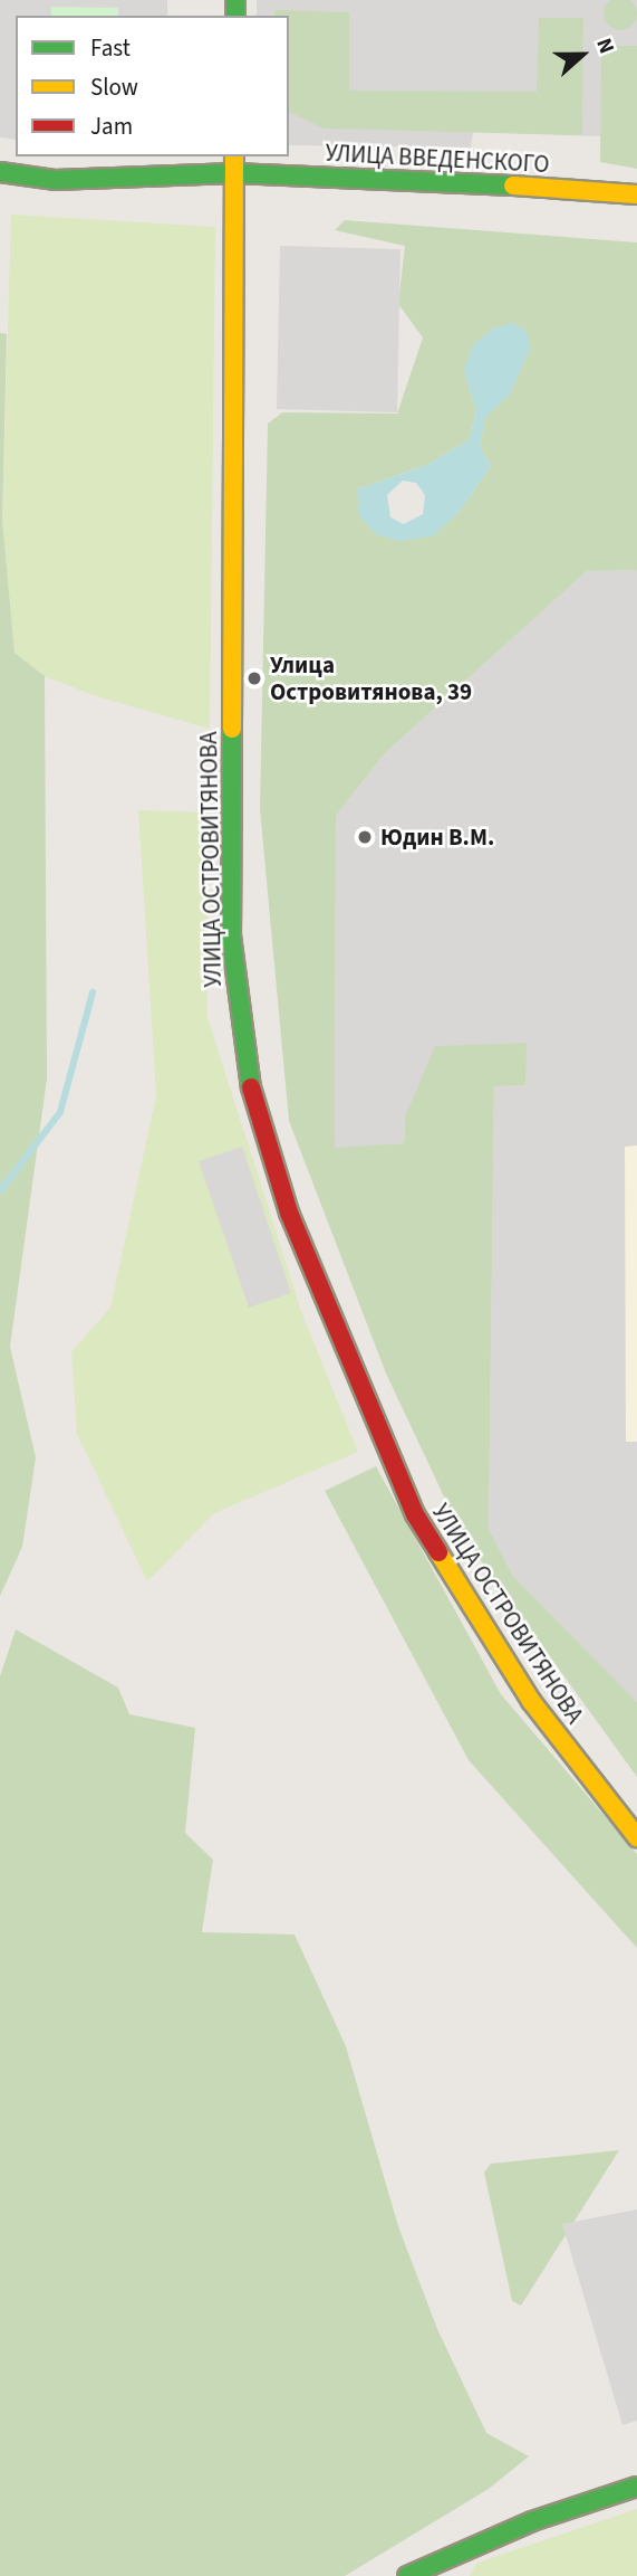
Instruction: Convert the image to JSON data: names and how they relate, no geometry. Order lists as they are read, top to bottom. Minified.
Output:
{"streets":{"main road":["УЛИЦА ВВЕДЕНСКОГО","УЛИЦА ОСТРОВИТЯНОВА"]},"crossings":[["УЛИЦА ВВЕДЕНСКОГО","УЛИЦА ОСТРОВИТЯНОВА"]],"places":["Улица Островитянова, 39","Юдин В.М."],"legend":["Fast","Slow","Jam"],"north":"right"}
